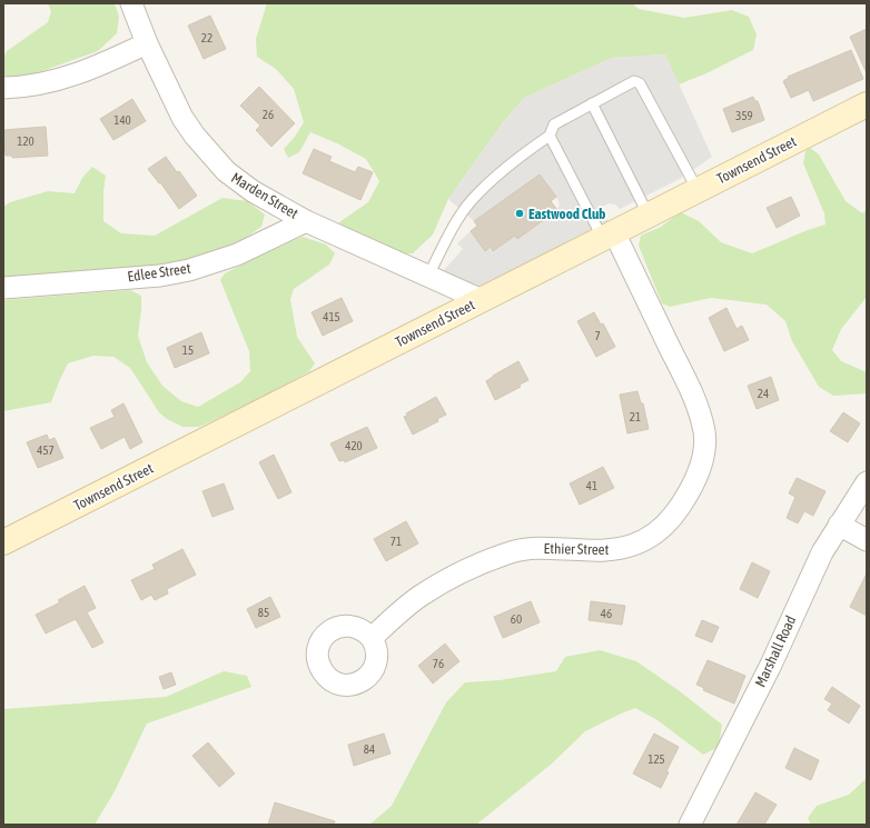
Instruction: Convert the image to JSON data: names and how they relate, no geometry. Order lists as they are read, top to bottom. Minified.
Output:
{"streets":{"street":["Townsend Street","Marden Street","Edlee Street","Ethier Street","Marshall Road"]},"crossings":[["Townsend Street","Marden Street"],["Townsend Street","Ethier Street"],["Marden Street","Edlee Street"]],"places":["Eastwood Club"],"house_numbers":["22","26","359","140","120","415","7","15","24","21","420","457","41","71","85","46","60","76","84","125"]}
